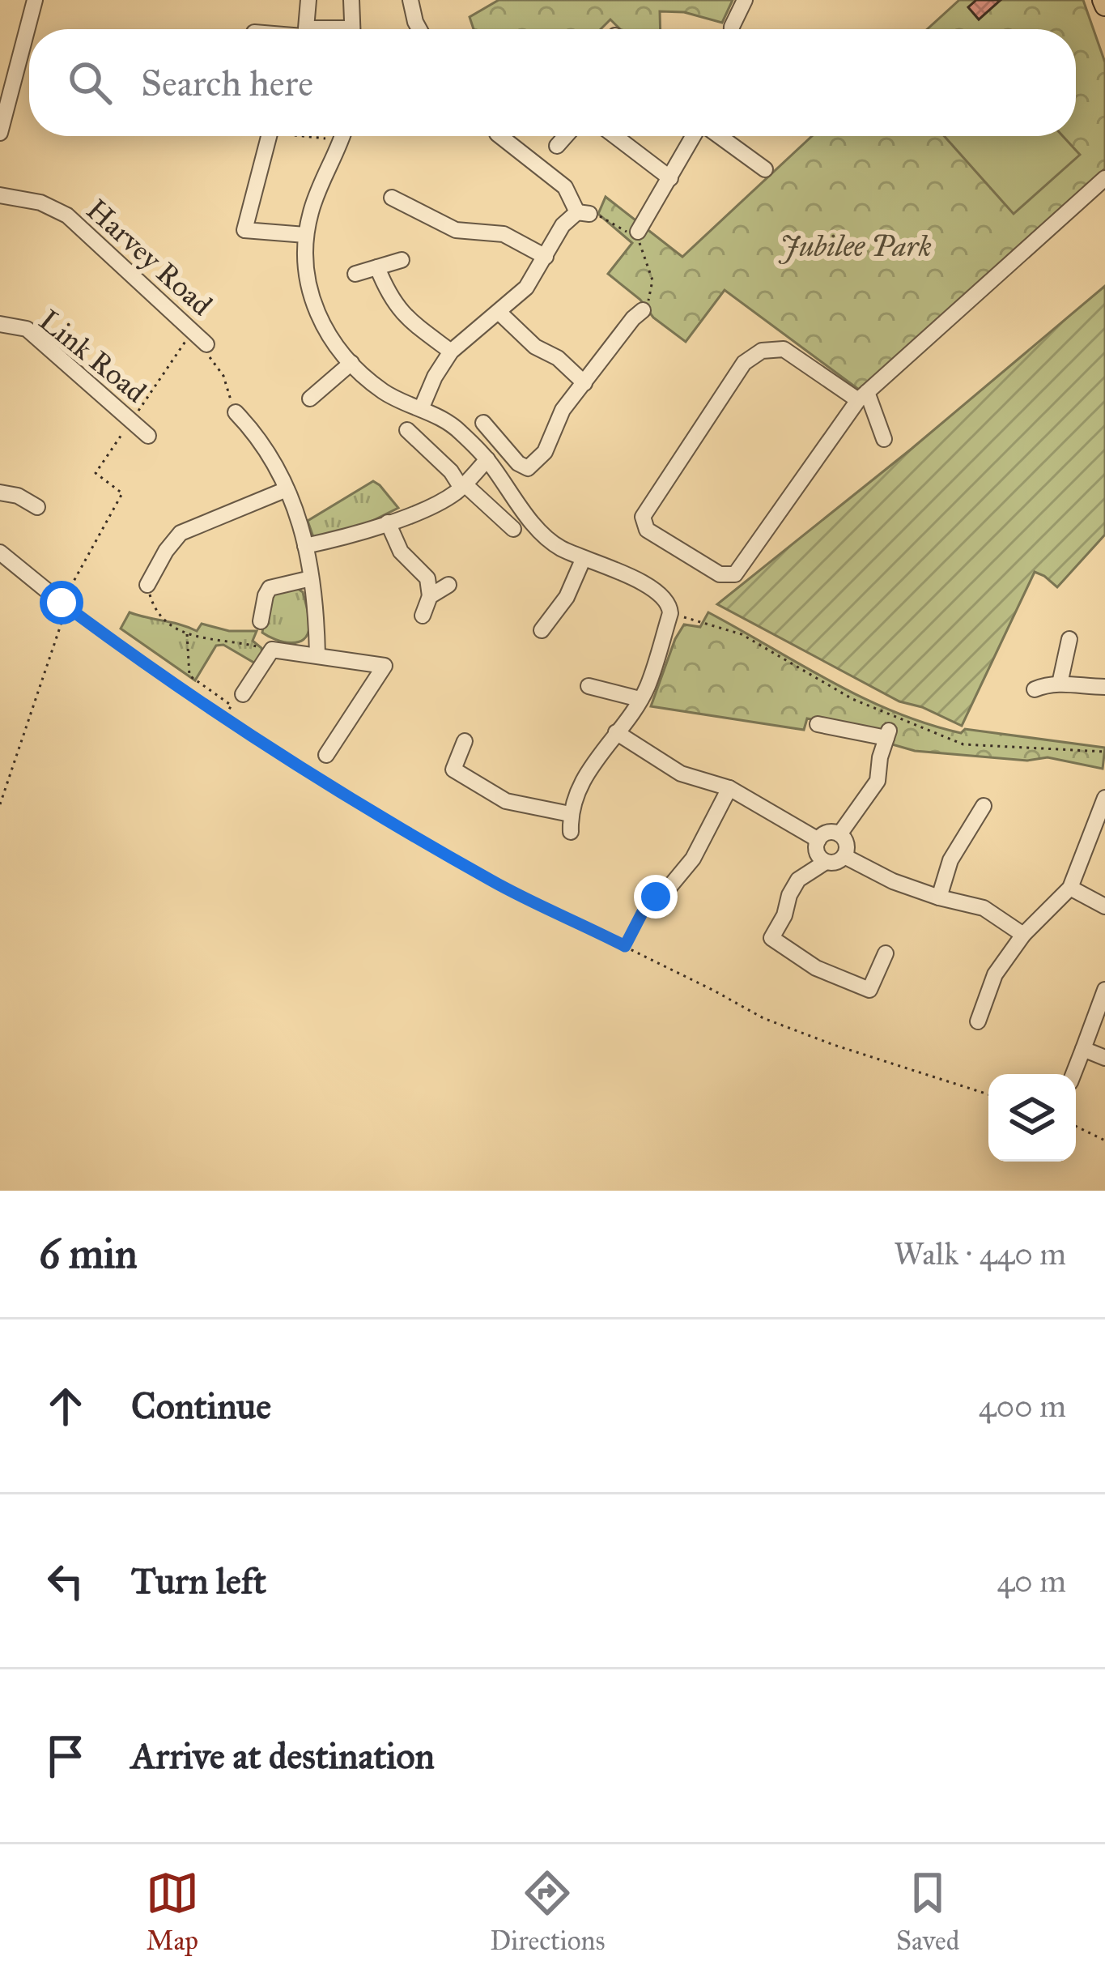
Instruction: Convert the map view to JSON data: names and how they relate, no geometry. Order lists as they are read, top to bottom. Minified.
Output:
{"streets":{"street":["Harvey Road","Link Road"]},"parks":["Jubilee Park"],"page":{"search":"Search here","heading":["6 min","Walk · 440 m"],"list":[["Continue","400 m"],["Turn left","40 m"],"Arrive at destination"],"nav":["Map","Directions","Saved"]}}
